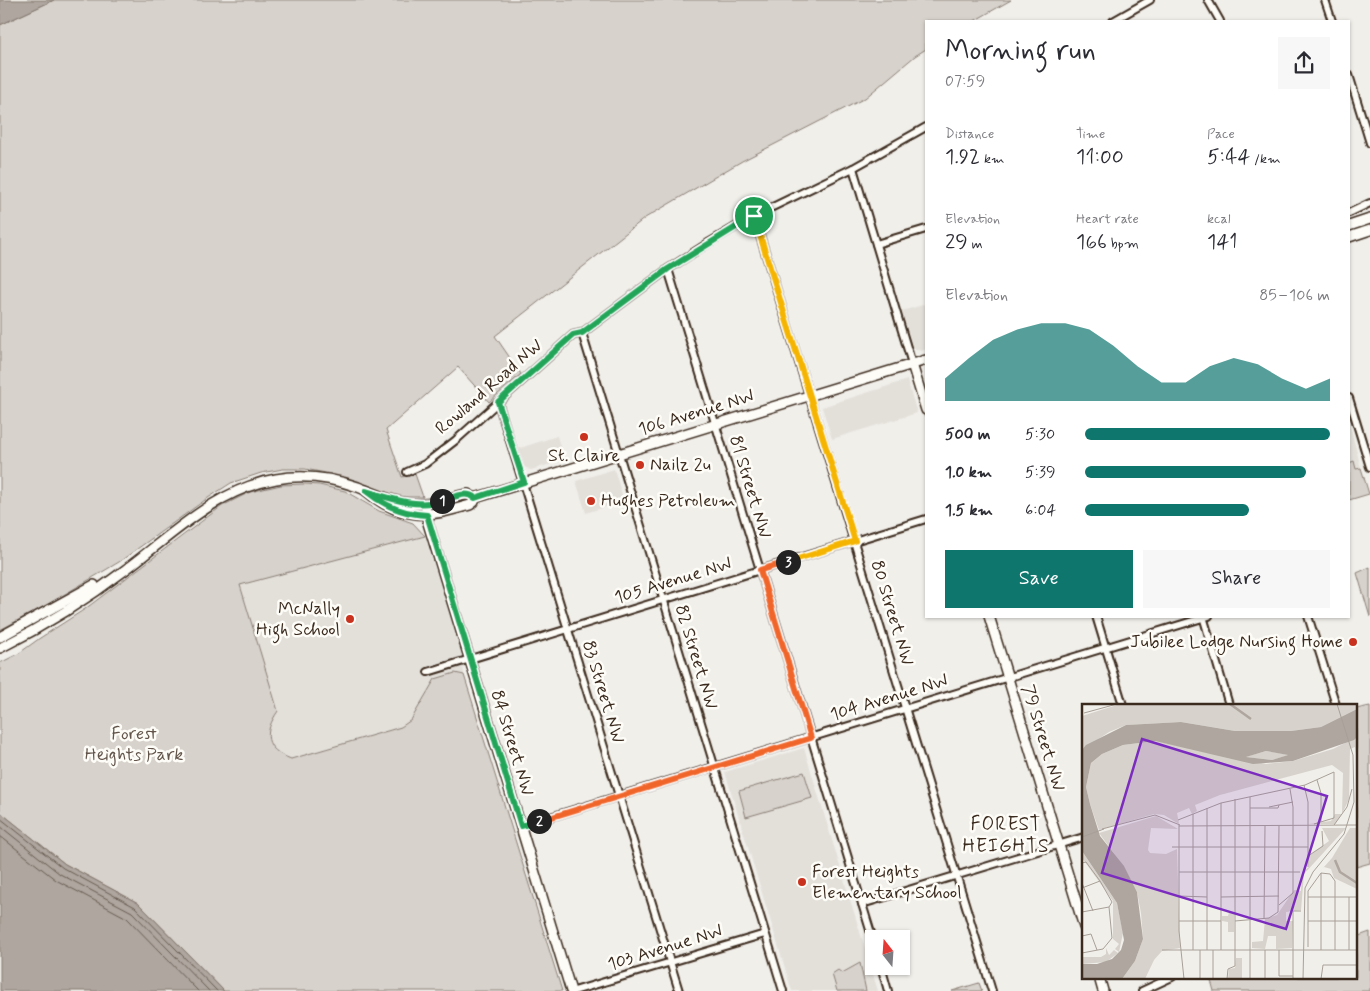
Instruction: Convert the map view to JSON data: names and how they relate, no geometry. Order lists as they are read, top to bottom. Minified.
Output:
{"streets":{"main road":["106 Avenue NW","79 Street NW","84 Street NW"],"street":["Rowland Road NW","81 Street NW","105 Avenue NW","80 Street NW","82 Street NW","83 Street NW","104 Avenue NW","103 Avenue NW"]},"crossings":[["Rowland Road NW","81 Street NW"],["Rowland Road NW","80 Street NW"],["Rowland Road NW","82 Street NW"],["Rowland Road NW","83 Street NW"],["106 Avenue NW","81 Street NW"],["106 Avenue NW","80 Street NW"],["106 Avenue NW","82 Street NW"],["106 Avenue NW","83 Street NW"],["106 Avenue NW","84 Street NW"],["81 Street NW","105 Avenue NW"],["81 Street NW","104 Avenue NW"],["105 Avenue NW","80 Street NW"],["105 Avenue NW","82 Street NW"],["105 Avenue NW","83 Street NW"],["105 Avenue NW","84 Street NW"],["80 Street NW","104 Avenue NW"],["82 Street NW","104 Avenue NW"],["82 Street NW","103 Avenue NW"],["83 Street NW","104 Avenue NW"],["83 Street NW","103 Avenue NW"],["104 Avenue NW","79 Street NW"],["104 Avenue NW","84 Street NW"],["84 Street NW","103 Avenue NW"]],"districts":["FOREST HEIGHTS"],"parks":["Forest Heights Park"],"places":["St. Claire","Nailz 2u","Hughes Petroleum","McNally High School","Jubilee Lodge Nursing Home","Forest Heights Elementary School"],"north":"top","page":{"heading":["Morning run","07:59"],"stats":[["Distance","1.92 km"],["Time","11:00"],["Pace","5:44 /km"],["Elevation","29 m"],["Heart rate","166 bpm"],["kcal","141"]],"chart":["Elevation","85–106 m"],"list":[{"name":"500 m","note":"5:30"},{"name":"1.0 km","note":"5:39"},{"name":"1.5 km","note":"6:04"}],"pins":["1","3","2"],"buttons":["Save","Share"]}}
